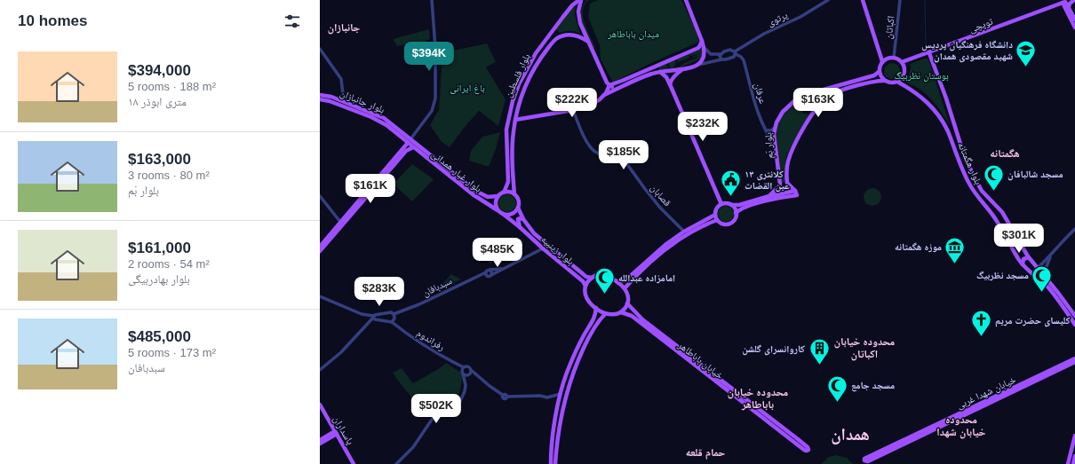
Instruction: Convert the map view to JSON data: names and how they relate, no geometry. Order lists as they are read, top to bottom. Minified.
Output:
{"streets":{"main road":["توپچی","بلوار فلسطین","بلوار جانبازان","بلوار بَم","بلوار هگمتانه","بلوار غبار همدانی","بلوار زینبیه","خیابان باباطاهر","خیابان شهدا غربی","پاسداران"],"street":["پرتوی","اکباتان","عرفان","قصابان","سبدبافان","رفراندوم"]},"crossings":[["پرتوی","عرفان"],["توپچی","اکباتان"],["توپچی","بلوار بَم"],["توپچی","بلوار هگمتانه"],["اکباتان","بلوار بَم"],["اکباتان","بلوار هگمتانه"],["بلوار فلسطین","بلوار غبار همدانی"],["بلوار فلسطین","بلوار زینبیه"],["عرفان","بلوار بَم"],["بلوار جانبازان","بلوار غبار همدانی"],["بلوار بَم","بلوار هگمتانه"],["بلوار غبار همدانی","بلوار زینبیه"],["بلوار زینبیه","سبدبافان"],["بلوار زینبیه","خیابان باباطاهر"]],"districts":["جانبازان","هگمتانه","محدوده خیابان اکباتان","محدوده خیابان باباطاهر","محدوده خیابان شهدا","همدان","حمام قلعه"],"parks":["میدان باباطاهر","بوستان نظربیگ","باغ ایرانی"],"places":{"school or university":["دانشگاه فرهنگیان پردیس شهید مقصودی همدان"],"mosque":["مسجد شالبافان","مسجد نظربیگ","امامزاده عبدالله","مسجد جامع"],"public building":["کلانتری ۱۳ عین القضات"],"museum":["موزه هگمتانه"],"church":["کلیسای حضرت مریم"],"building":["کاروانسرای گلشن"]},"page":{"heading":"10 homes","price":["$394K","$222K","$163K","$232K","$185K","$161K","$301K","$485K","$283K","$502K"],"list":[{"name":"$394,000","note":"5 rooms · 188 m² · ۱۸ متری ابوذر"},{"name":"$163,000","note":"3 rooms · 80 m² · بلوار بَم"},{"name":"$161,000","note":"2 rooms · 54 m² · بلوار بهادربیگی"},{"name":"$485,000","note":"5 rooms · 173 m² · سبدبافان"}]}}
